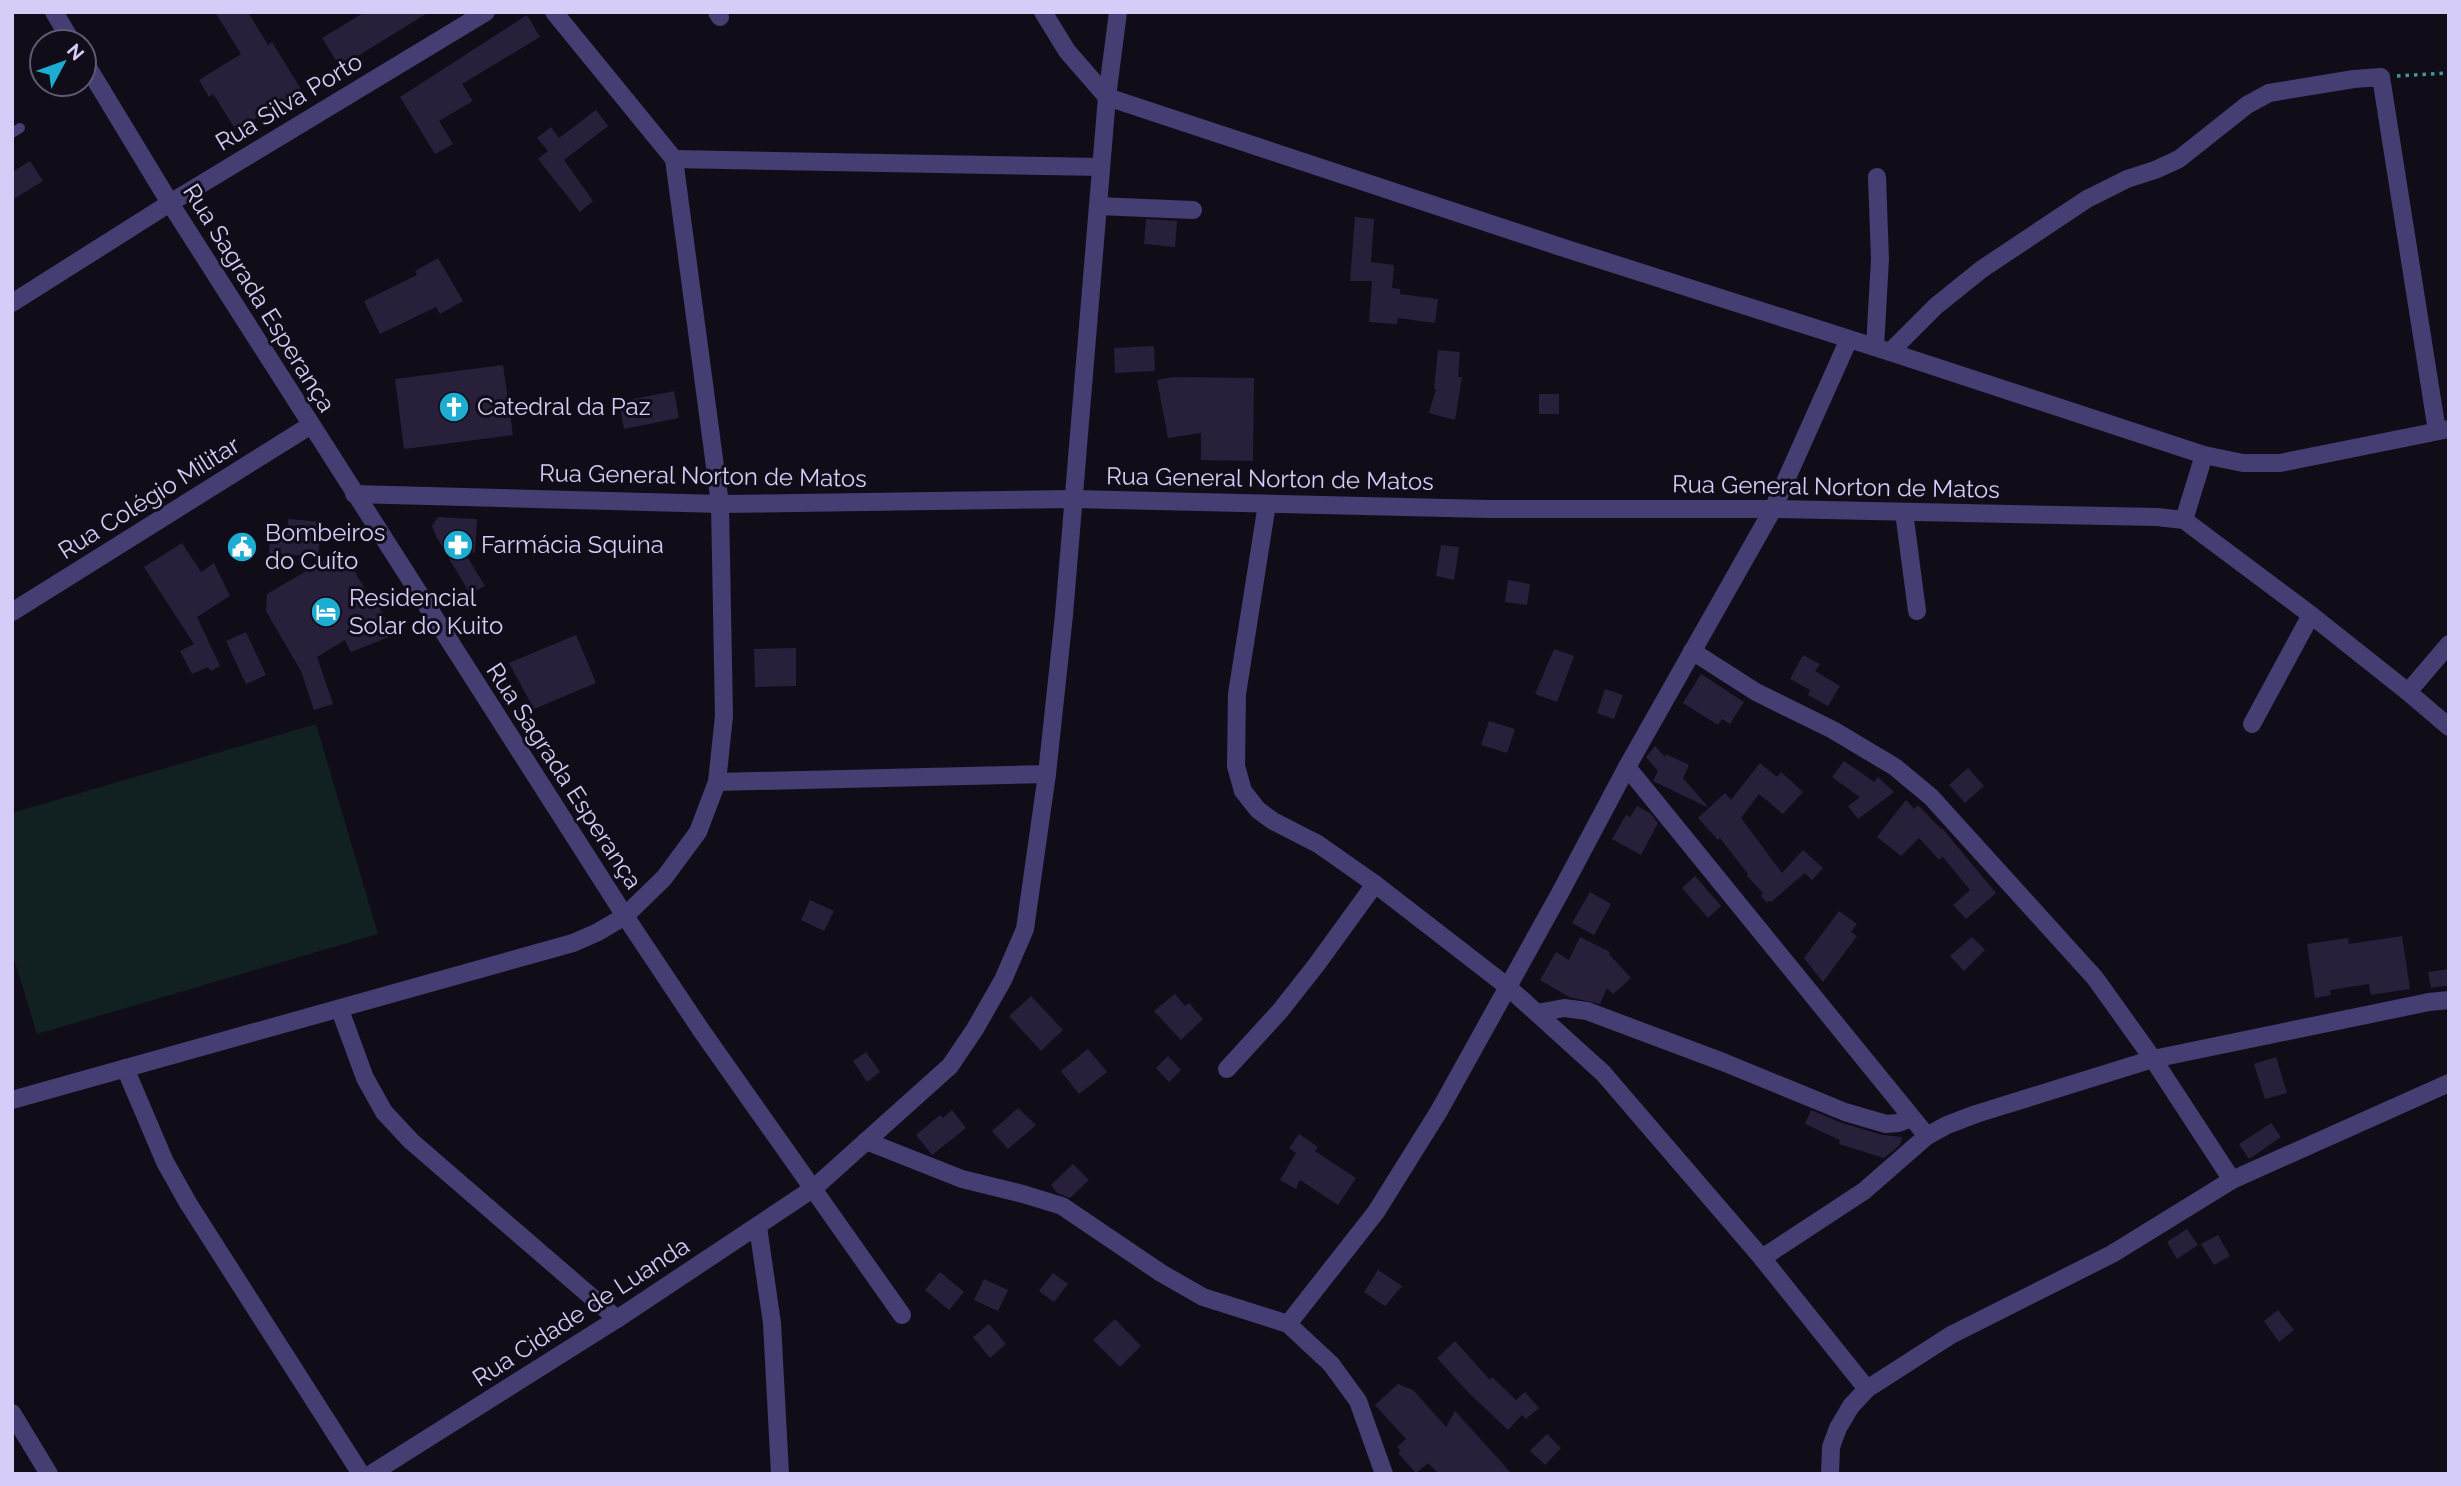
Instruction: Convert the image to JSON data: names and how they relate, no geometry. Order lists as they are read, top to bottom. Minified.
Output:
{"streets":{"street":["Rua Silva Porto","Rua Sagrada Esperança","Rua General Norton de Matos","Rua Colégio Militar","Rua Cidade de Luanda"]},"crossings":[["Rua Silva Porto","Rua Sagrada Esperança"],["Rua Sagrada Esperança","Rua General Norton de Matos"],["Rua Sagrada Esperança","Rua Colégio Militar"],["Rua Sagrada Esperança","Rua Cidade de Luanda"],["Rua General Norton de Matos","Rua Cidade de Luanda"]],"places":{"church":["Catedral da Paz"],"pharmacy":["Farmácia Squina"],"public building":["Bombeiros do Cuíto"],"hotel":["Residencial Solar do Kuito"]},"north":"top right"}
